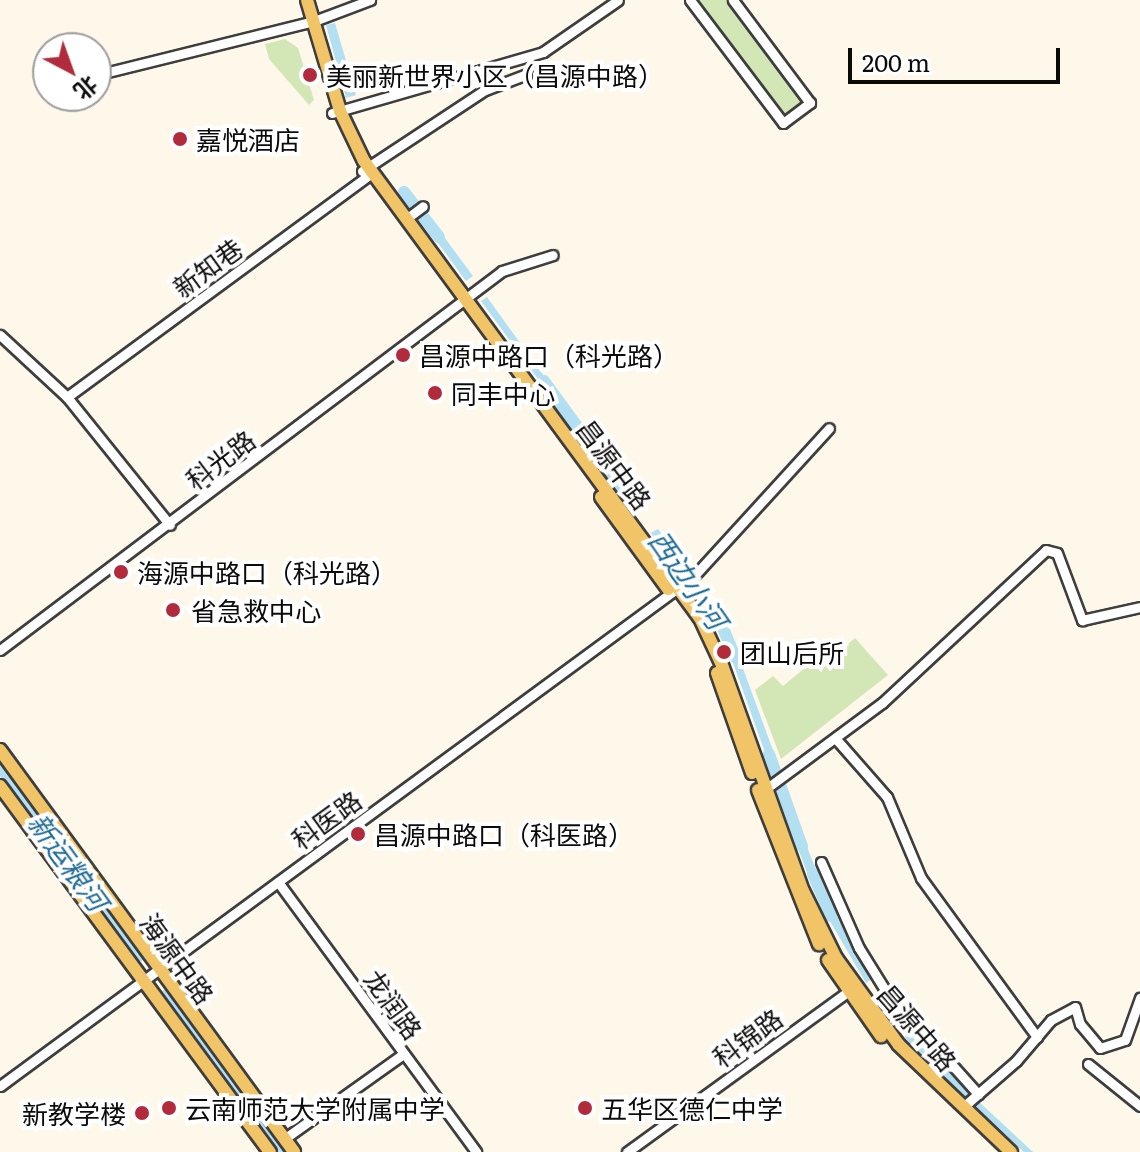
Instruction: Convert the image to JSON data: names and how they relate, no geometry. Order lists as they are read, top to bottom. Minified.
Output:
{"streets":{"main road":["昌源中路","海源中路"],"street":["新知巷","科光路","科医路","龙润路","科锦路"]},"crossings":[["新知巷","昌源中路"],["科光路","昌源中路"],["昌源中路","科医路"],["昌源中路","科锦路"],["科医路","海源中路"],["科医路","龙润路"]],"water":["西边小河","新运粮河"],"places":["美丽新世界小区（昌源中路）","嘉悦酒店","昌源中路口（科光路）","同丰中心","海源中路口（科光路）","省急救中心","团山后所","昌源中路口（科医路）","云南师范大学附属中学","五华区德仁中学","新教学楼"],"scale_bar":"200 m","north":"bottom right"}
